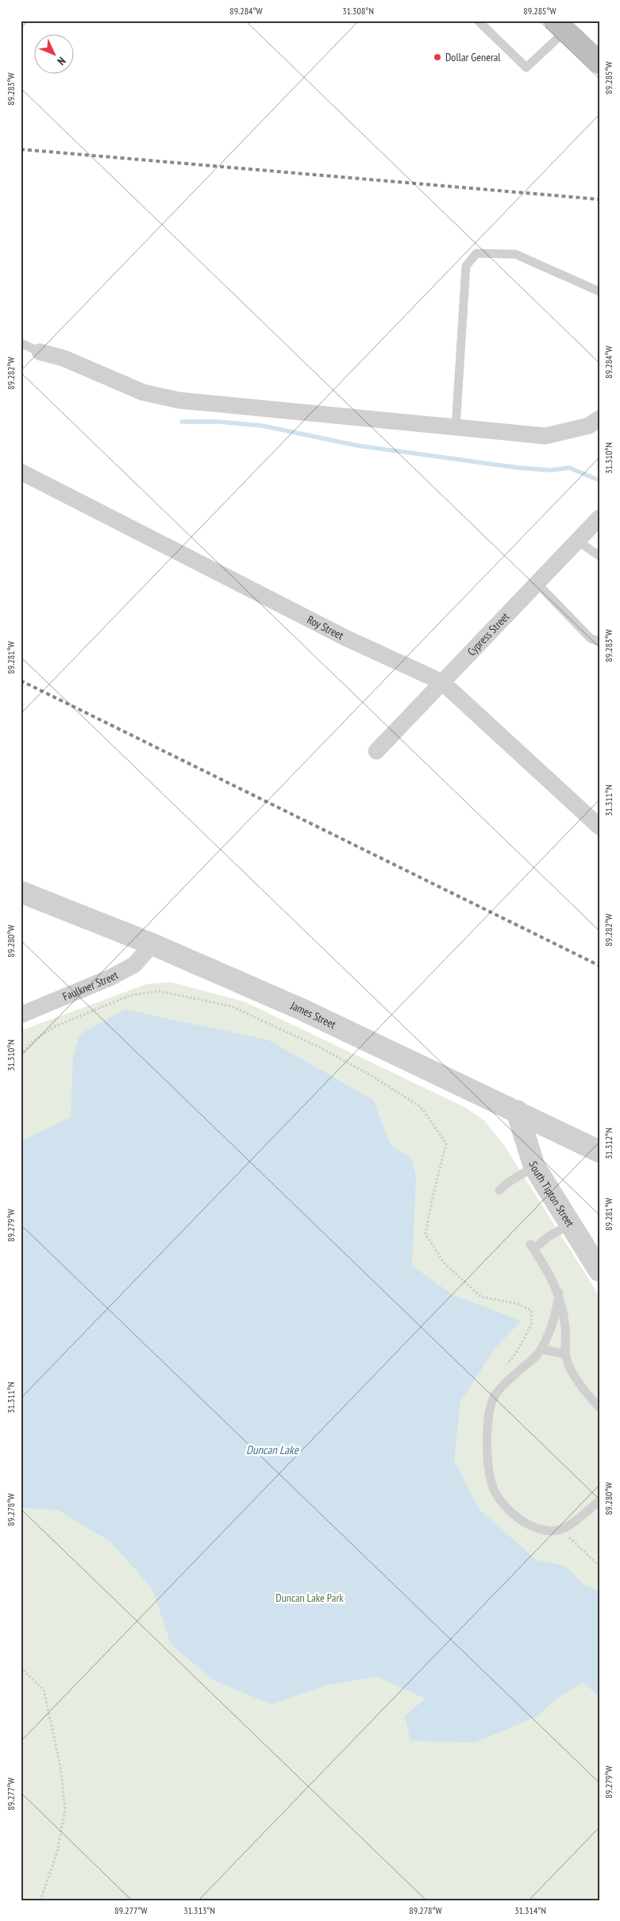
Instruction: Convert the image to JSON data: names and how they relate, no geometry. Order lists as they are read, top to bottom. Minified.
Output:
{"streets":{"street":["Roy Street","Cypress Street","Faulkner Street","James Street","South Tipton Street"]},"crossings":[["Roy Street","Cypress Street"],["Faulkner Street","James Street"],["James Street","South Tipton Street"]],"water":["Duncan Lake"],"parks":["Duncan Lake Park"],"places":["Dollar General"],"north":"bottom right","coordinates":["89.284°W","31.308°N","89.285°W","89.283°W","89.282°W","31.310°N","89.281°W","31.311°N","89.280°W","31.312°N","89.279°W","89.278°W","89.277°W","31.313°N","31.314°N"]}
